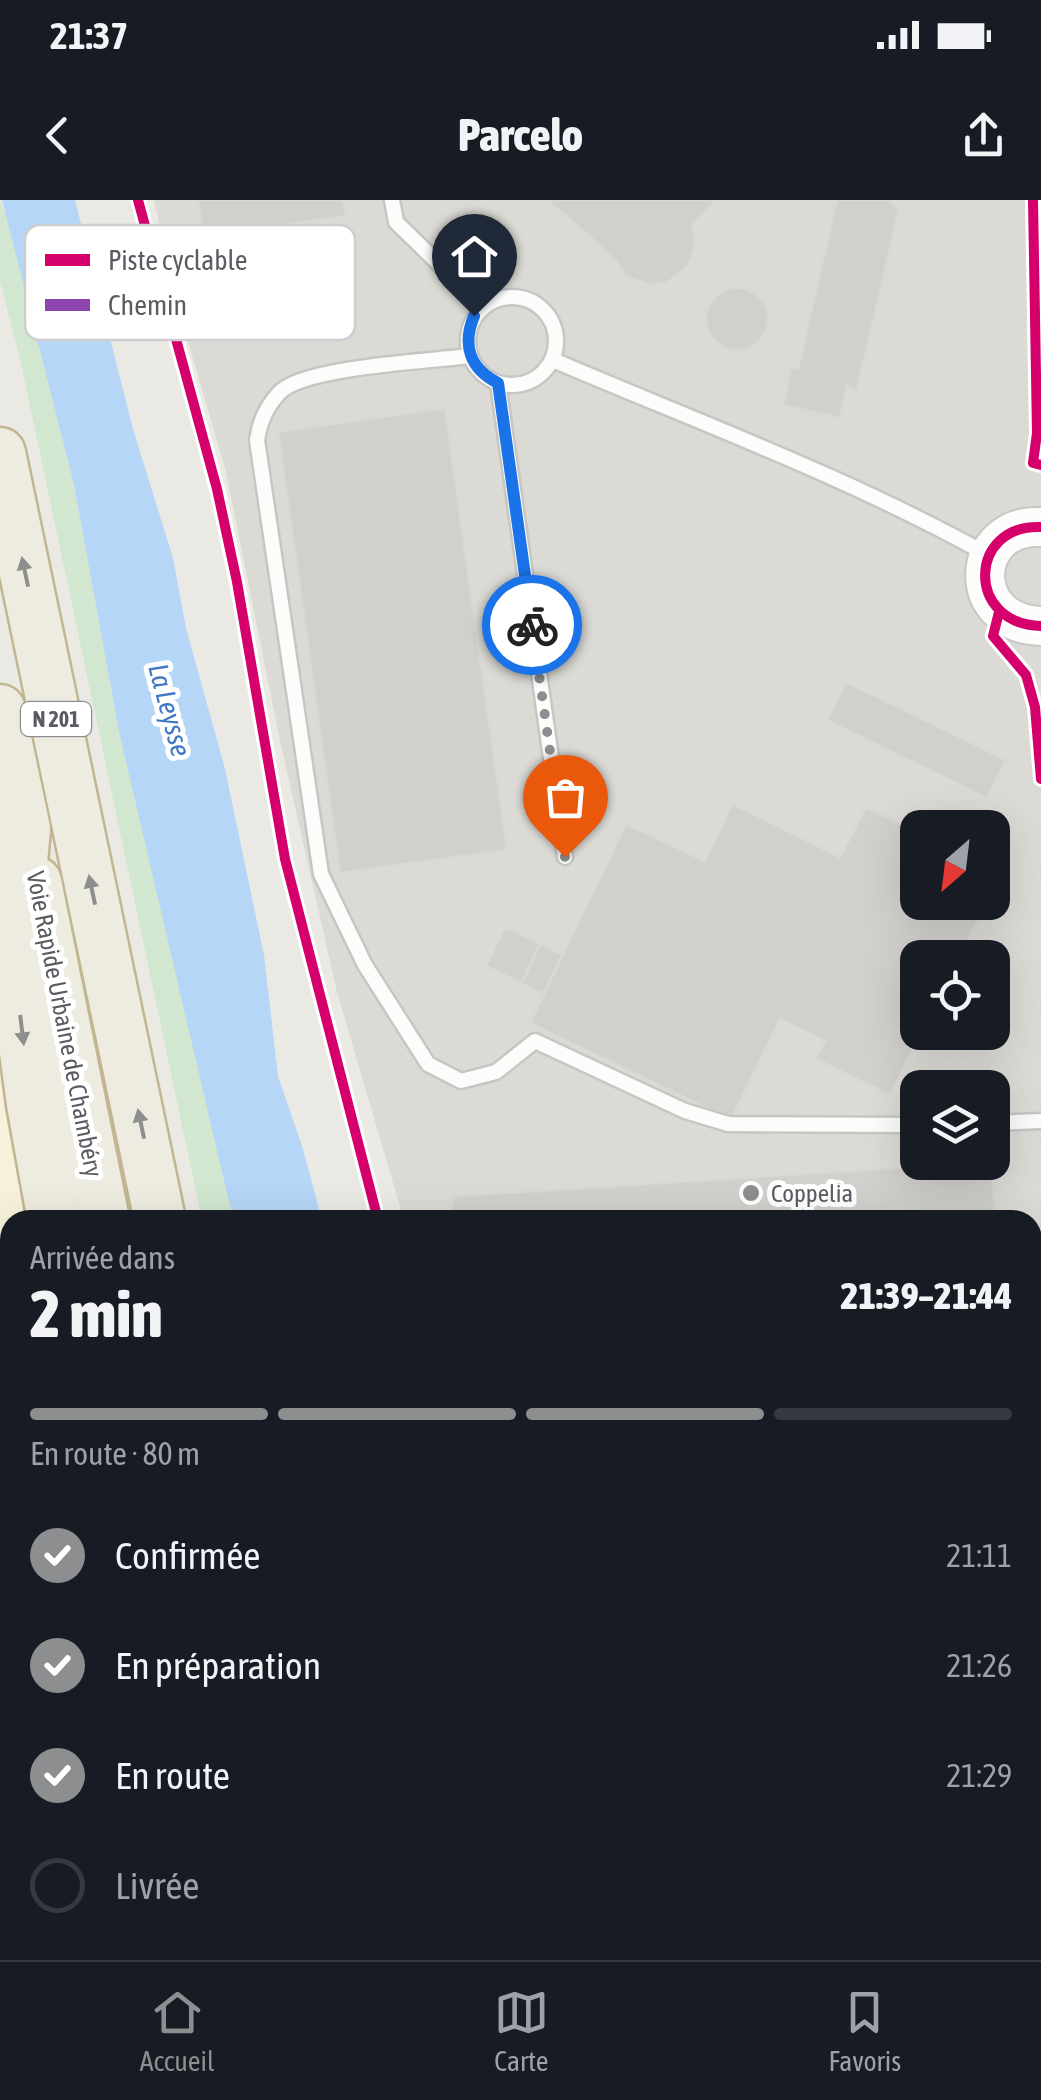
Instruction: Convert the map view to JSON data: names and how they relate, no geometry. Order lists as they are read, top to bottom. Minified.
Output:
{"streets":{"highway":["N 201","Voie Rapide Urbaine de Chambéry"]},"crossings":[["N 201","Voie Rapide Urbaine de Chambéry"]],"water":["La Leysse"],"places":["Coppelia"],"legend":["Piste cyclable","Chemin"],"north":"bottom left","page":{"status":"21:37","header":"Parcelo","heading":["2 min","Arrivée dans","21:39–21:44"],"bar":"En route · 80 m","list":[["Confirmée","21:11"],["En préparation","21:26"],["En route","21:29"],"Livrée"],"tabs":["Accueil","Carte","Favoris"]}}
